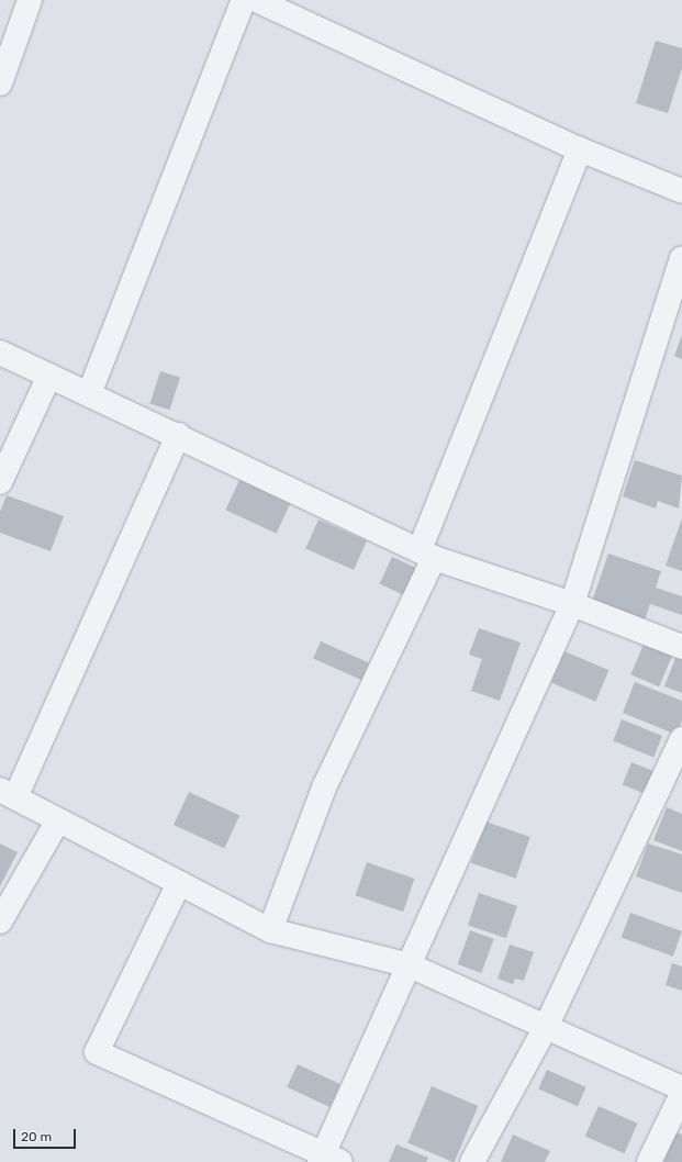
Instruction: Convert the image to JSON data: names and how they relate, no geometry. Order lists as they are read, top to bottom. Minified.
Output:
{"scale_bar":"20 m"}
